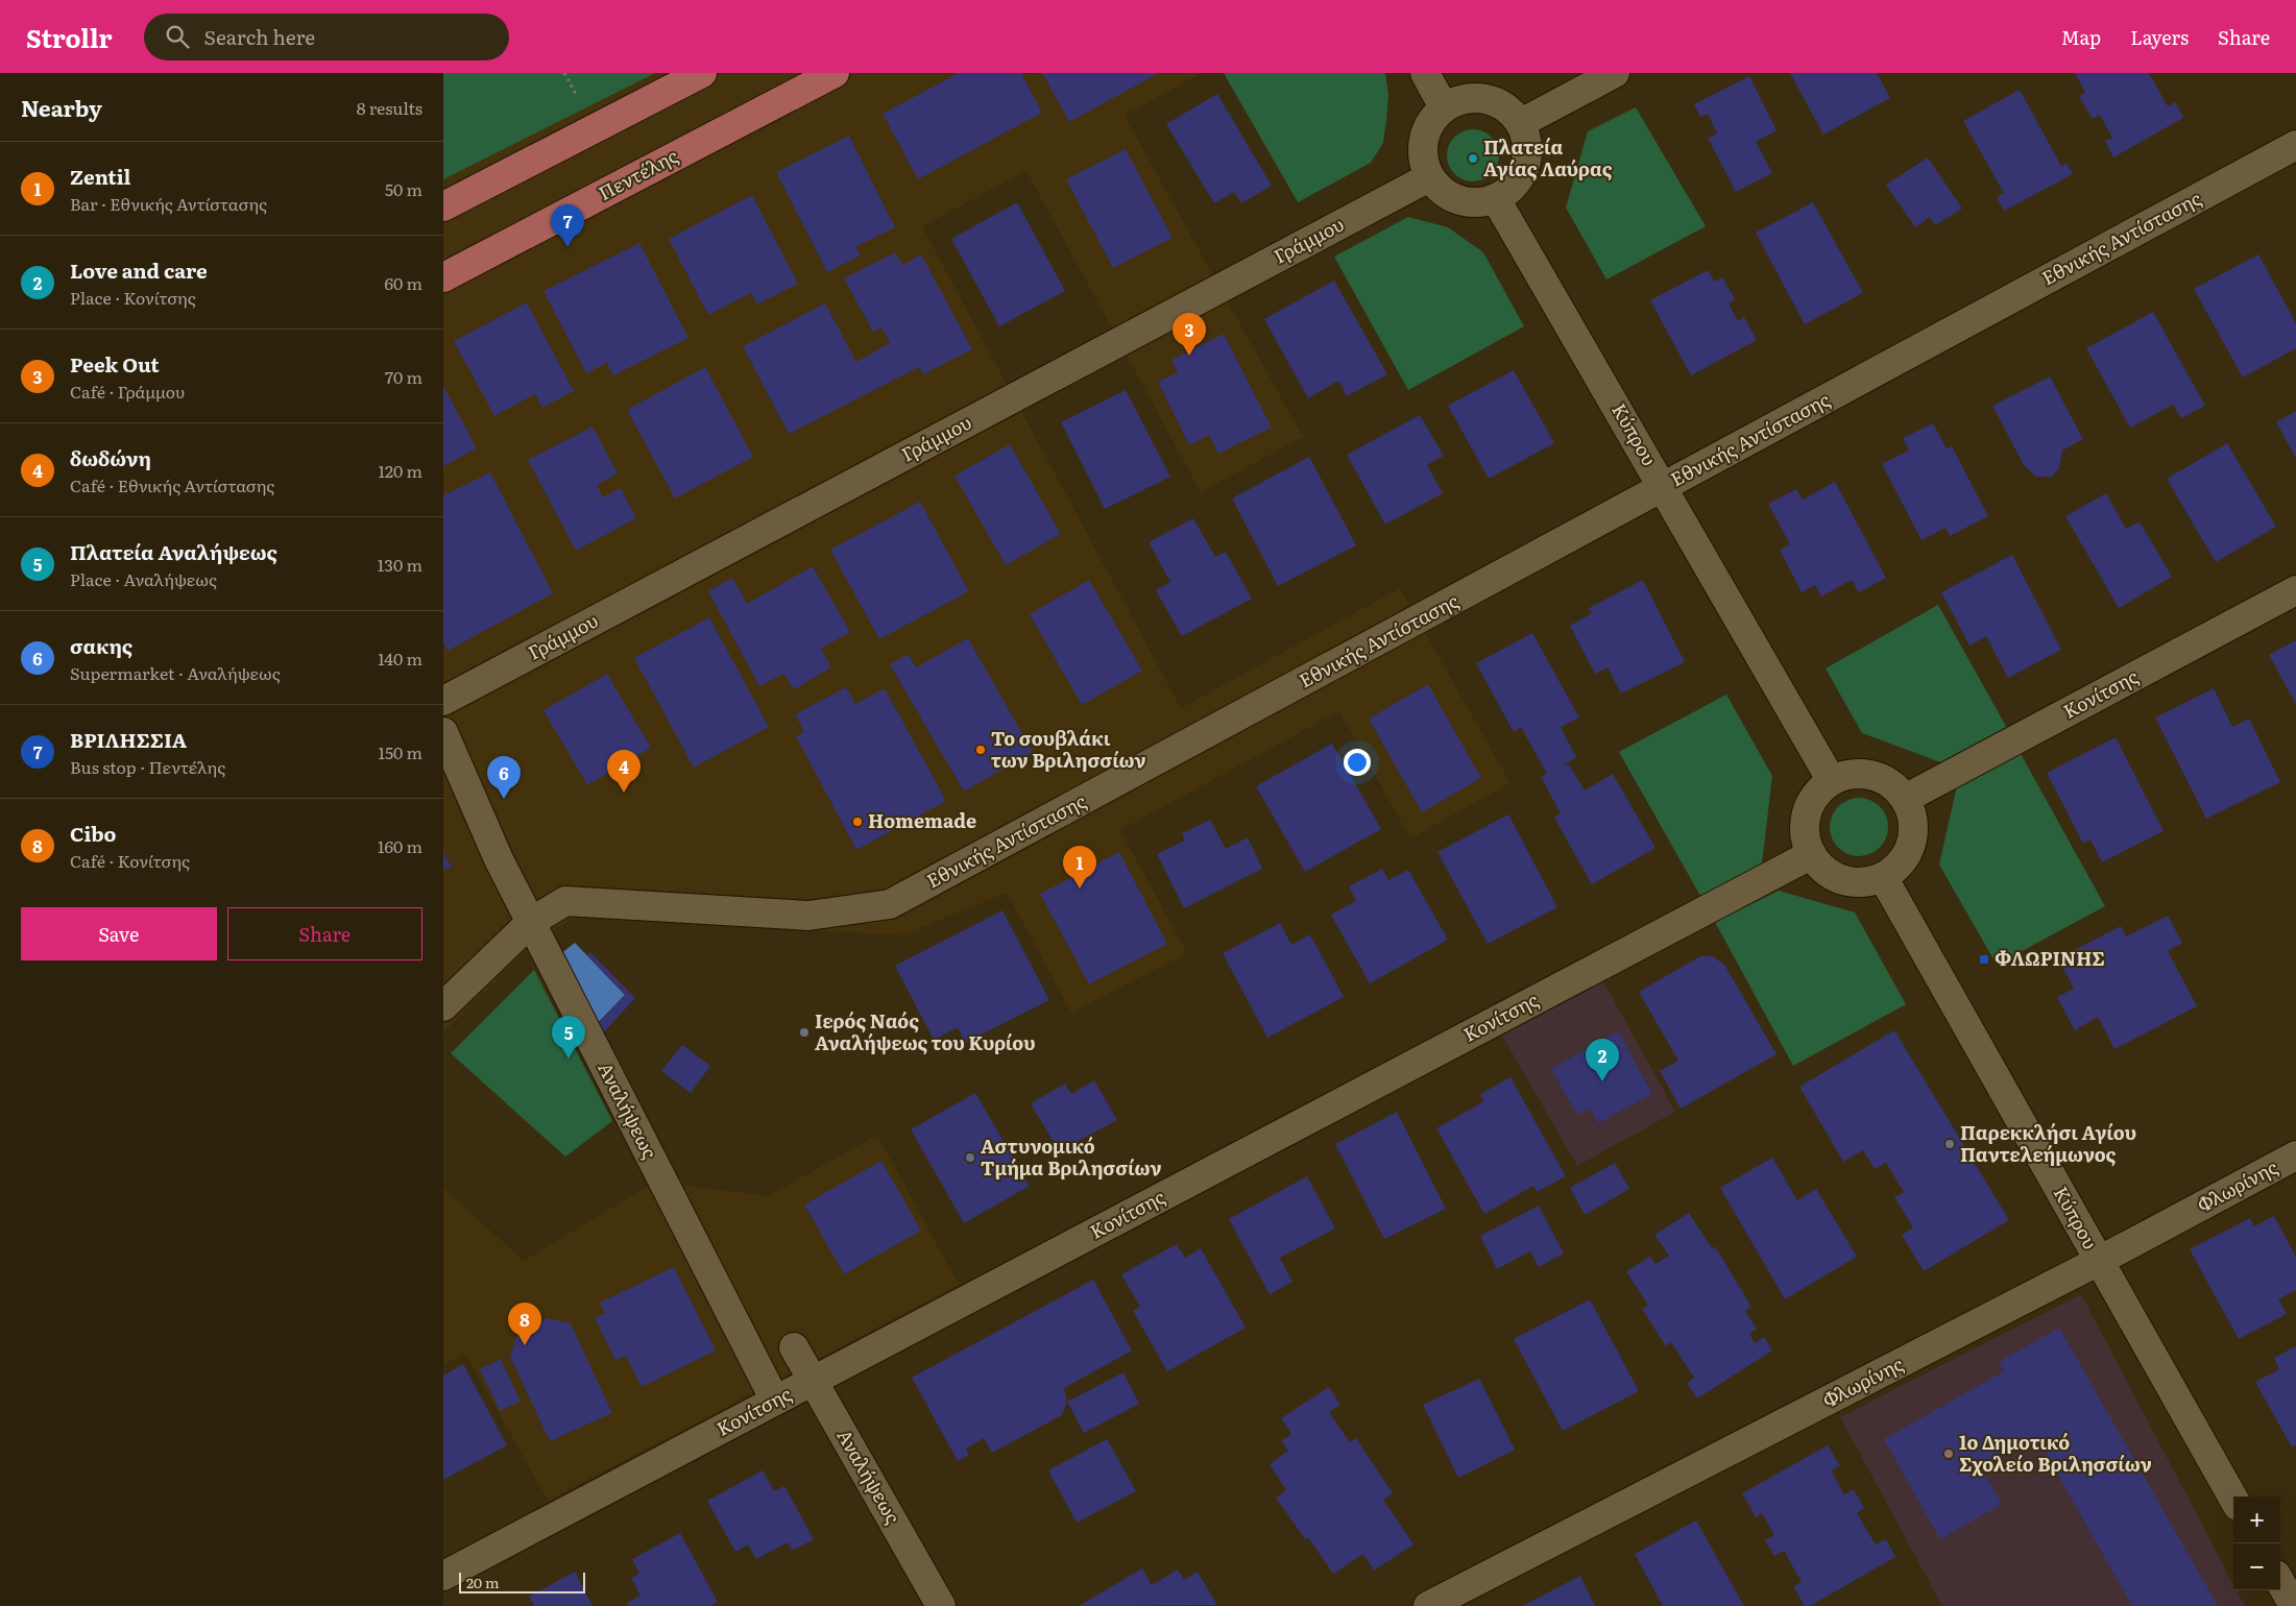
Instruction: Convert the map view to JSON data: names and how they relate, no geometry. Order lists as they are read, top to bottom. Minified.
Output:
{"streets":{"main road":["Πεντέλης"],"street":["Εθνικής Αντίστασης","Γράμμου","Κύπρου","Κονίτσης","Αναλήψεως","Φλωρίνης"]},"crossings":[["Εθνικής Αντίστασης","Κύπρου"],["Εθνικής Αντίστασης","Αναλήψεως"],["Γράμμου","Κύπρου"],["Κύπρου","Κονίτσης"],["Κύπρου","Φλωρίνης"],["Κονίτσης","Αναλήψεως"]],"places":{"other":["Πλατεία Αγίας Λαύρας","Το σουβλάκι των Βριλησσίων","Homemade","Ιερός Ναός Αναλήψεως του Κυρίου","Παρεκκλήσι Αγίου Παντελεήμωνος","Αστυνομικό Τμήμα Βριλησσίων","1ο Δημοτικό Σχολείο Βριλησσίων"],"transit":["ΦΛΩΡΙΝΗΣ"]},"scale_bar":"20 m","page":{"header":"Strollr","search":"Search here","nav":["Map","Layers","Share"],"heading":["Nearby","8 results"],"list":[{"mark":"1","name":"Zentil","note":"Bar · Εθνικής Αντίστασης","value":"50 m"},{"mark":"2","name":"Love and care","note":"Place · Κονίτσης","value":"60 m"},{"mark":"3","name":"Peek Out","note":"Café · Γράμμου","value":"70 m"},{"mark":"4","name":"δωδώνη","note":"Café · Εθνικής Αντίστασης","value":"120 m"},{"mark":"5","name":"Πλατεία Αναλήψεως","note":"Place · Αναλήψεως","value":"130 m"},{"mark":"6","name":"σακης","note":"Supermarket · Αναλήψεως","value":"140 m"},{"mark":"7","name":"ΒΡΙΛΗΣΣΙΑ","note":"Bus stop · Πεντέλης","value":"150 m"},{"mark":"8","name":"Cibo","note":"Café · Κονίτσης","value":"160 m"}],"pins":["7","3","4","6","1","5","2","8"],"buttons":["Save","Share"],"map_buttons":["+","−"],"scale":"20 m"}}
